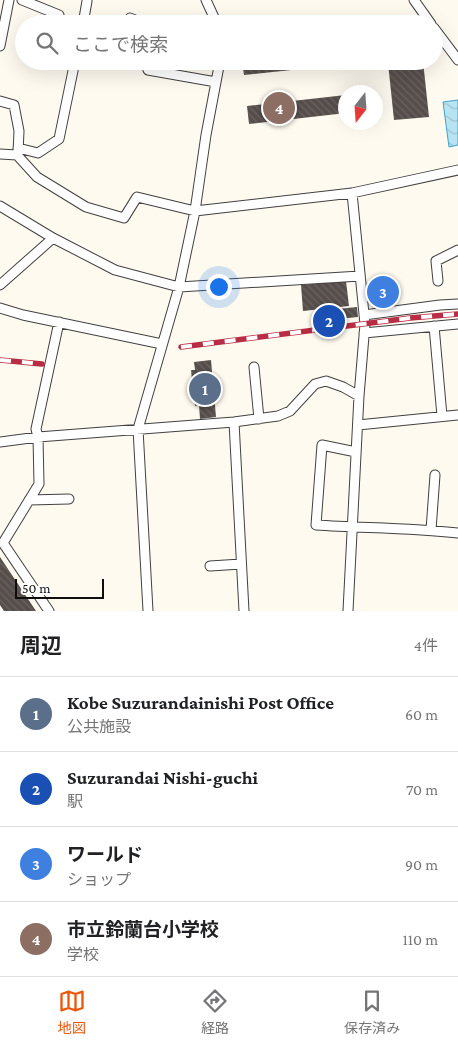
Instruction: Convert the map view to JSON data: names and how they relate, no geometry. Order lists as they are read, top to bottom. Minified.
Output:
{"scale_bar":"50 m","north":"bottom","page":{"search":"ここで検索","pins":["4","3","2","1"],"scale":"50 m","heading":["周辺","4件"],"list":[{"mark":"1","name":"Kobe Suzurandainishi Post Office","note":"公共施設","value":"60 m"},{"mark":"2","name":"Suzurandai Nishi-guchi","note":"駅","value":"70 m"},{"mark":"3","name":"ワールド","note":"ショップ","value":"90 m"},{"mark":"4","name":"市立鈴蘭台小学校","note":"学校","value":"110 m"}],"nav":["地図","経路","保存済み"]}}
